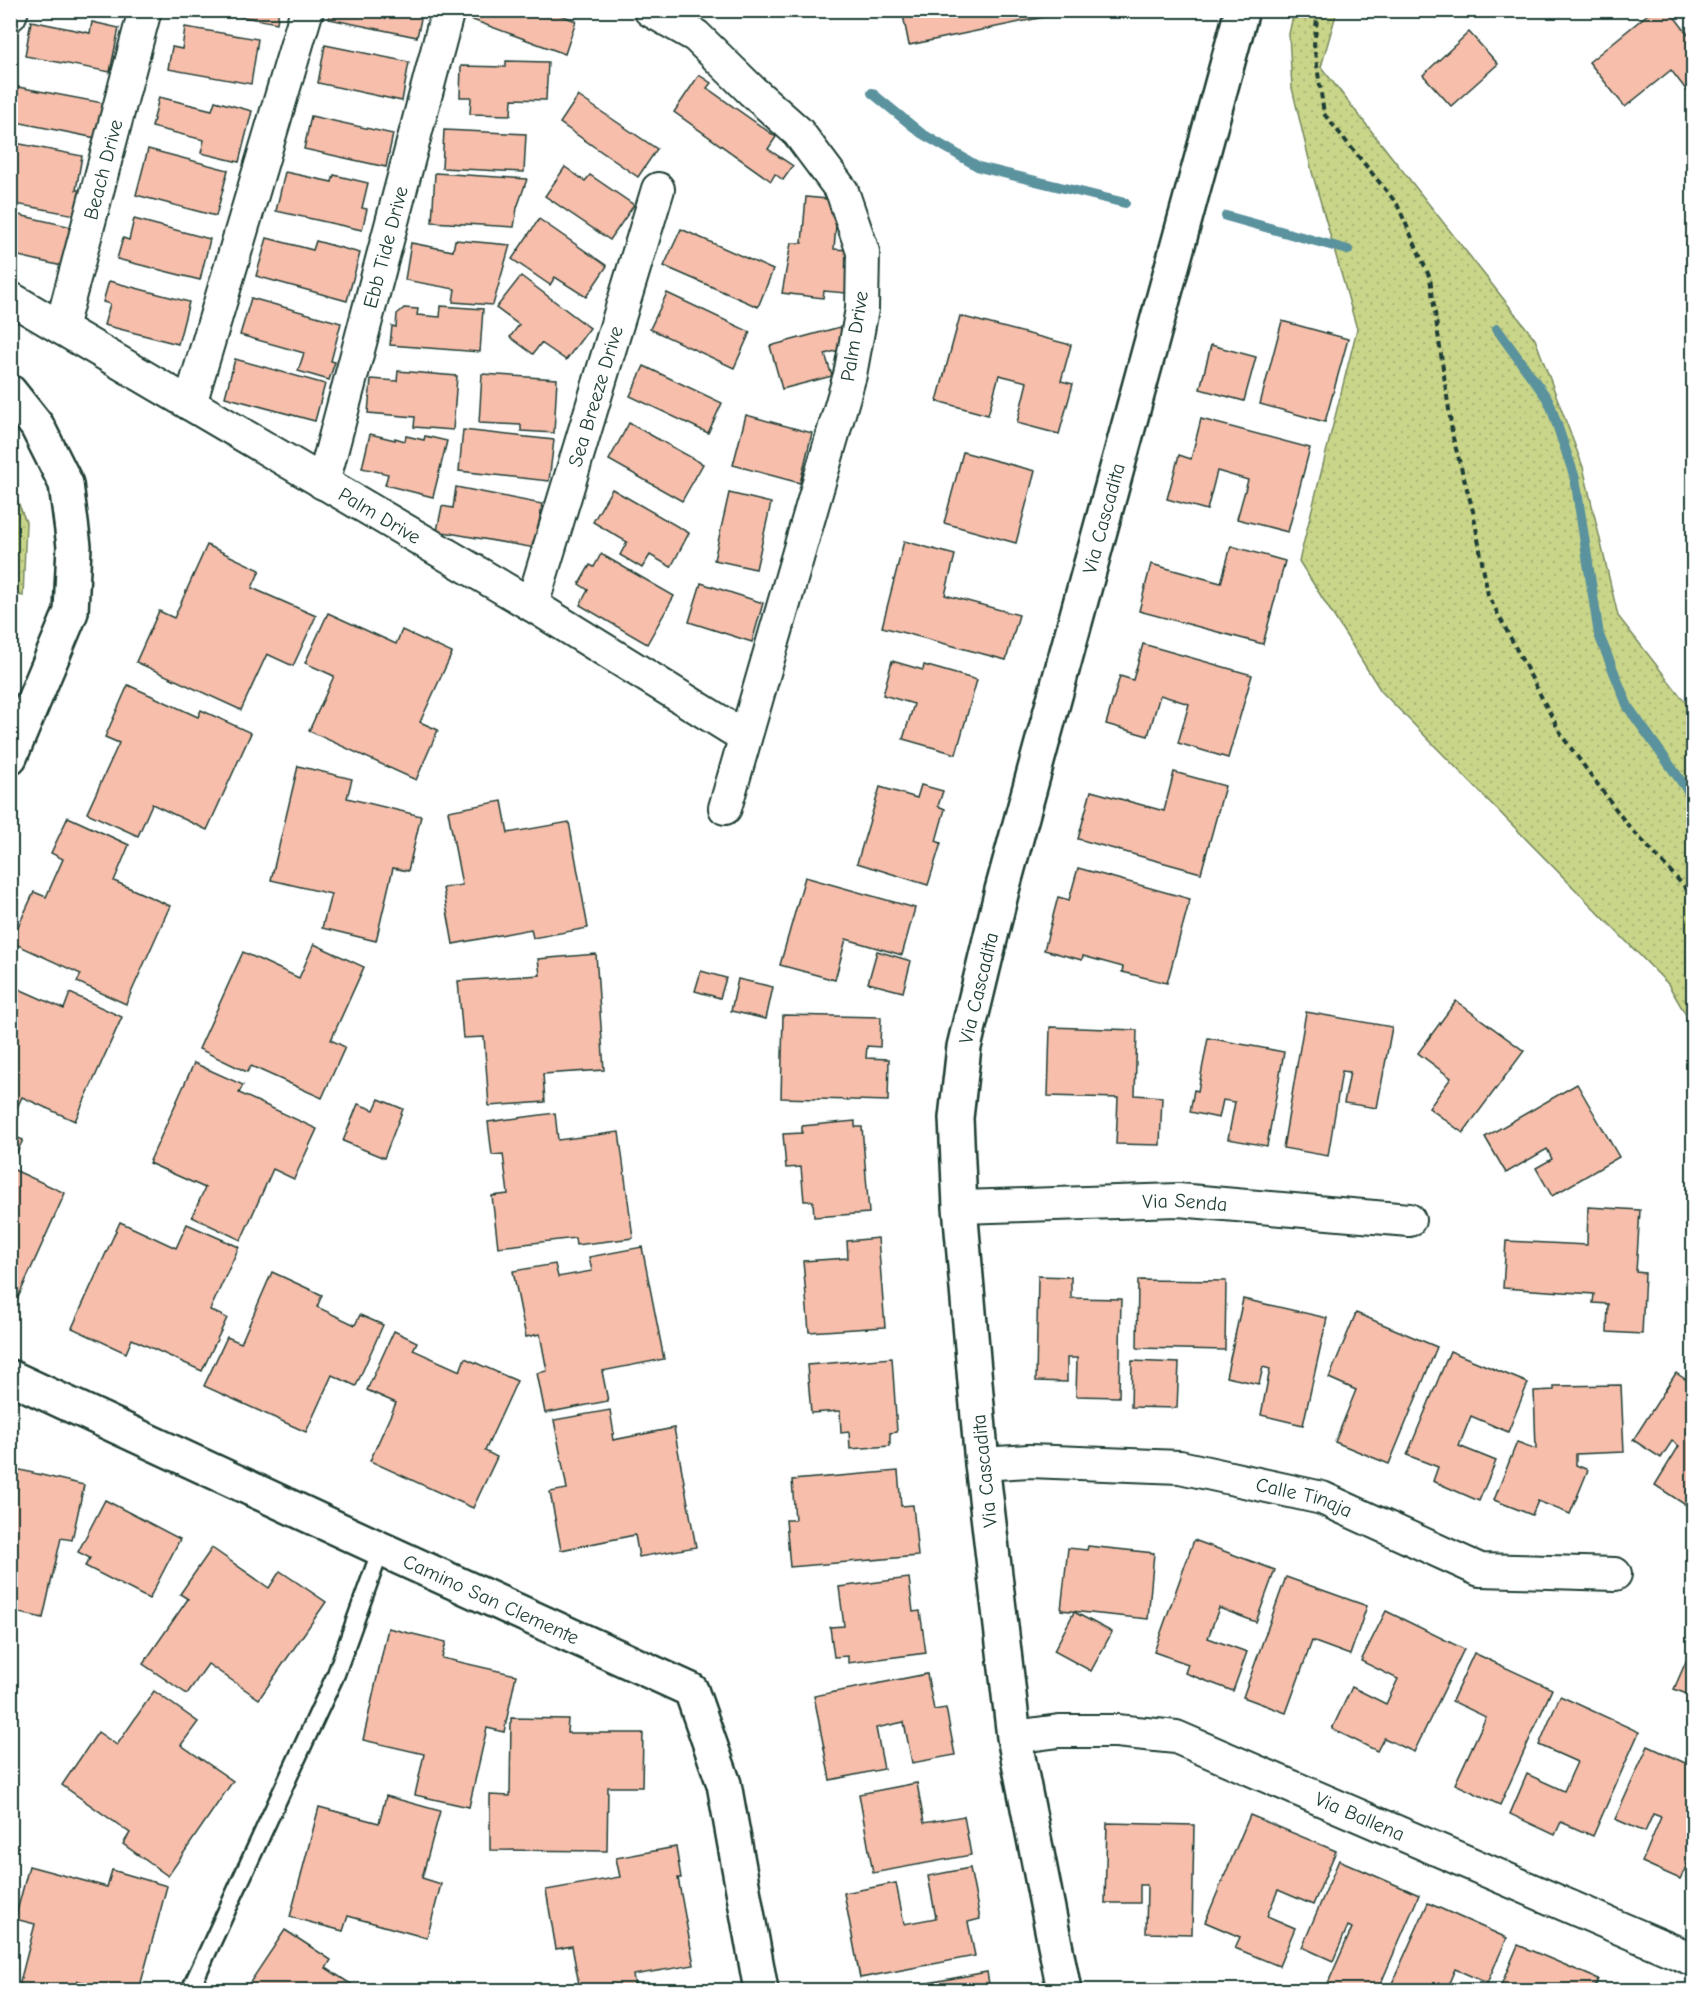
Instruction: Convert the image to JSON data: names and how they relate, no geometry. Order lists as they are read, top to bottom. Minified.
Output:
{"streets":{"street":["Beach Drive","Ebb Tide Drive","Palm Drive","Sea Breeze Drive","Via Cascadita","Via Senda","Calle Tinaja","Camino San Clemente","Via Ballena"]},"crossings":[["Beach Drive","Palm Drive"],["Ebb Tide Drive","Palm Drive"],["Palm Drive","Sea Breeze Drive"],["Via Cascadita","Via Senda"],["Via Cascadita","Calle Tinaja"],["Via Cascadita","Via Ballena"]]}
